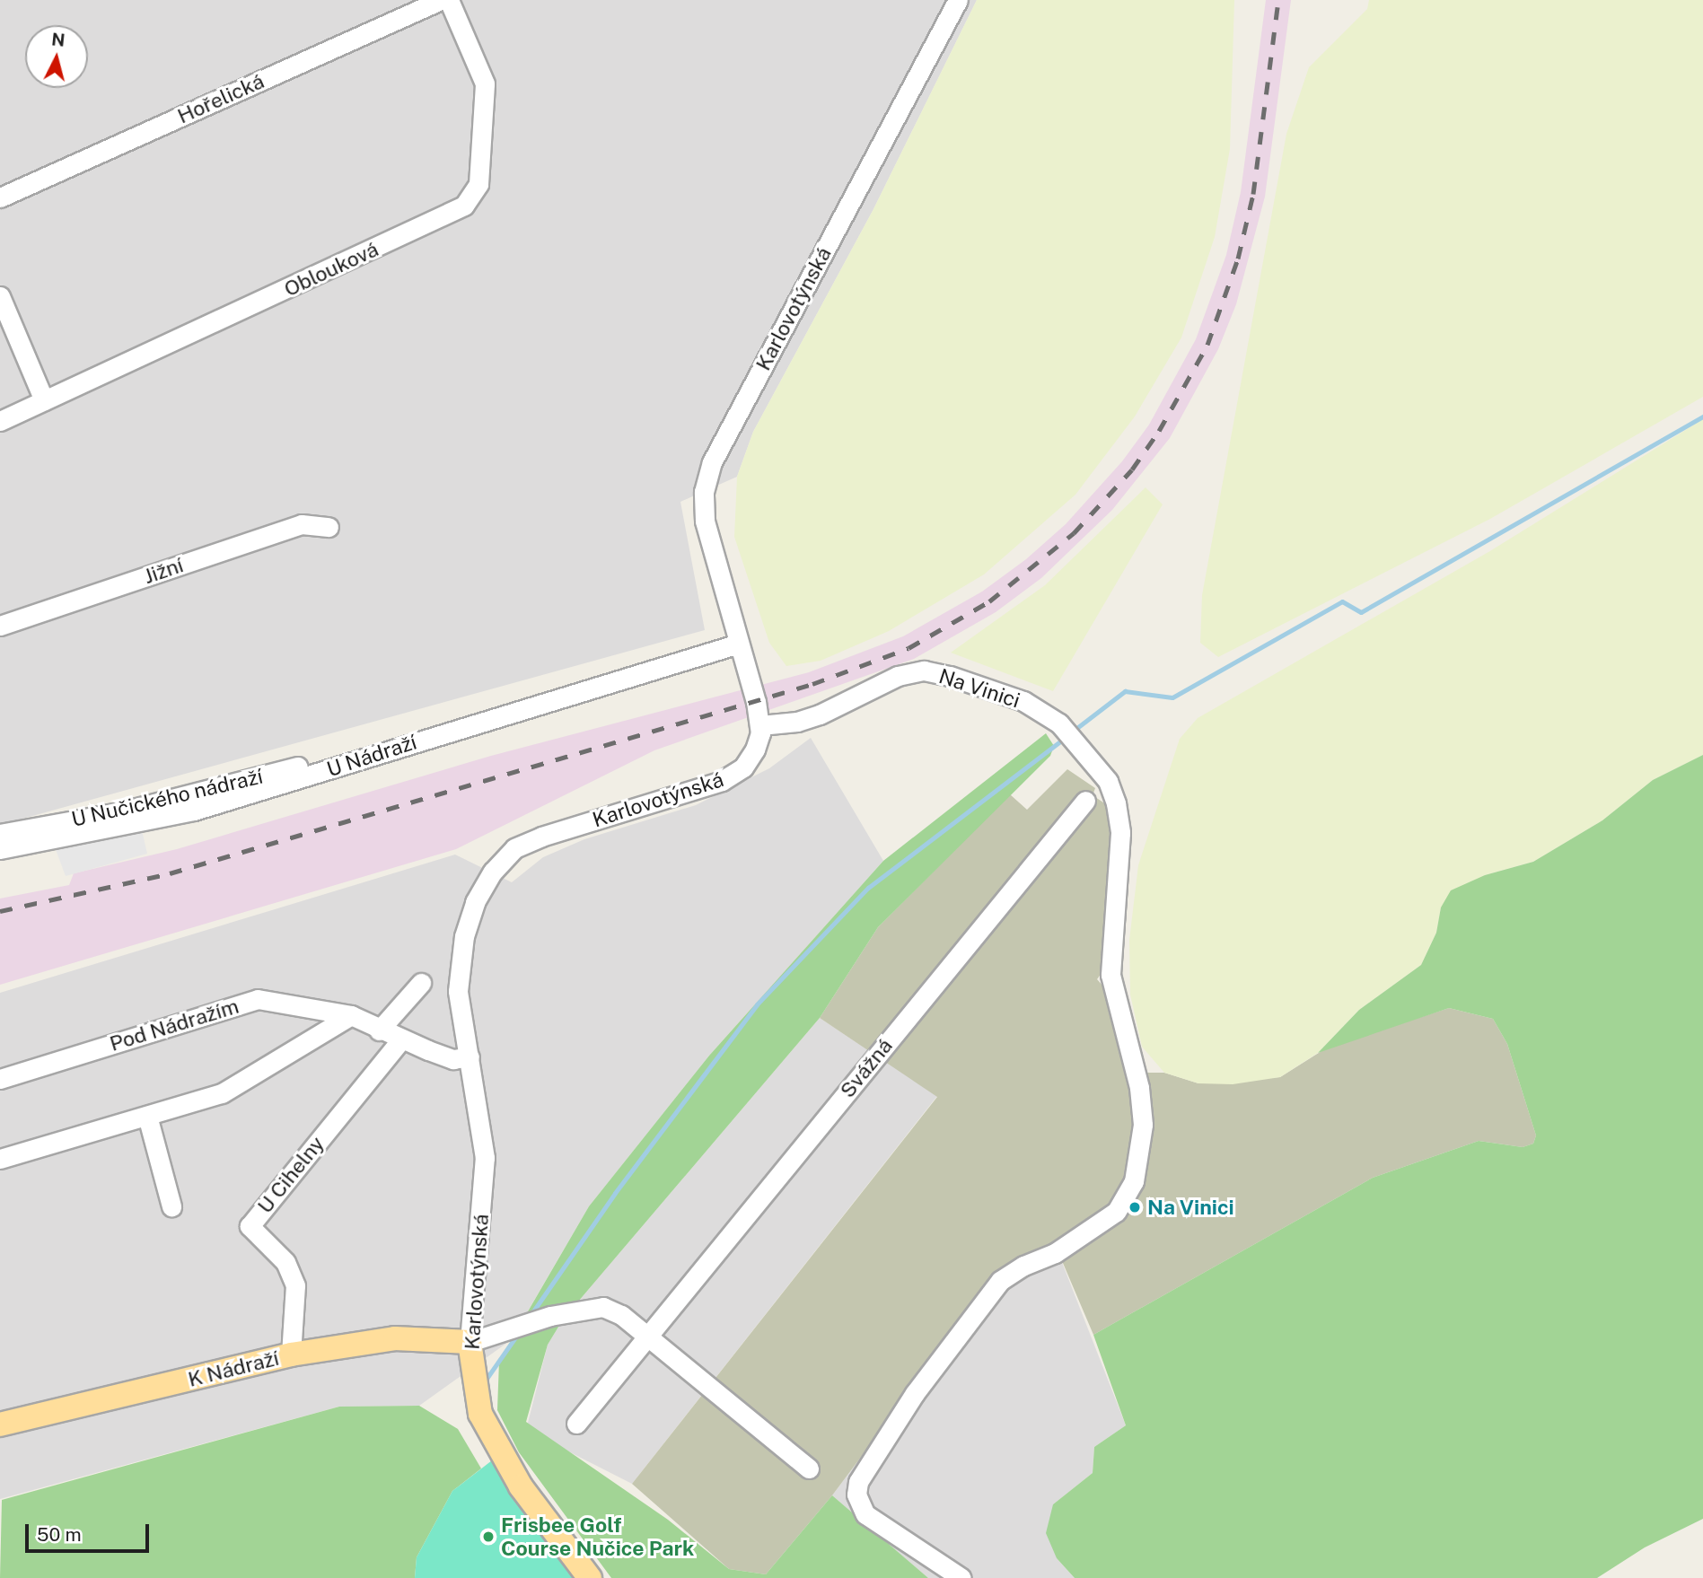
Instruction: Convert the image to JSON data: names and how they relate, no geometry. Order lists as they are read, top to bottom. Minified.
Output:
{"streets":{"main road":["Karlovotýnská","K Nádraží"],"street":["Hořelická","Oblouková","Jižní","Na Vinici","U Nádraží","U Nučického nádraží","Pod Nádražím","Svážná","U Cihelny"]},"crossings":[["Karlovotýnská","Na Vinici"],["Karlovotýnská","U Nádraží"],["Karlovotýnská","Pod Nádražím"],["Karlovotýnská","K Nádraží"],["U Nádraží","U Nučického nádraží"],["Pod Nádražím","U Cihelny"],["U Cihelny","K Nádraží"]],"places":["Na Vinici","Frisbee Golf Course Nučice Park"],"scale_bar":"50 m","north":"top"}
